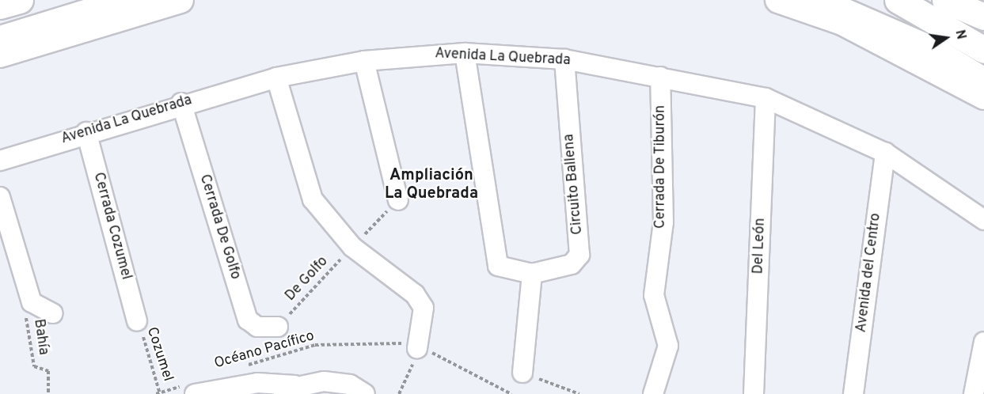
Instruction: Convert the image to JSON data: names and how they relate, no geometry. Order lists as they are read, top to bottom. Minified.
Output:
{"streets":{"street":["Avenida La Quebrada","Cerrada De Tiburón","Circuito Ballena","Cerrada Cozumel","Cerrada De Golfo","Del León","Avenida del Centro"],"path":["De Golfo","Bahía","Océano Pacífico","Cozumel"]},"crossings":[["Avenida La Quebrada","Cerrada De Tiburón"],["Avenida La Quebrada","Circuito Ballena"],["Avenida La Quebrada","Cerrada Cozumel"],["Avenida La Quebrada","Cerrada De Golfo"],["Avenida La Quebrada","Del León"],["Avenida La Quebrada","Avenida del Centro"],["Cerrada Cozumel","Cozumel"],["Cerrada De Golfo","De Golfo"]],"districts":["Ampliación La Quebrada"],"north":"right"}
